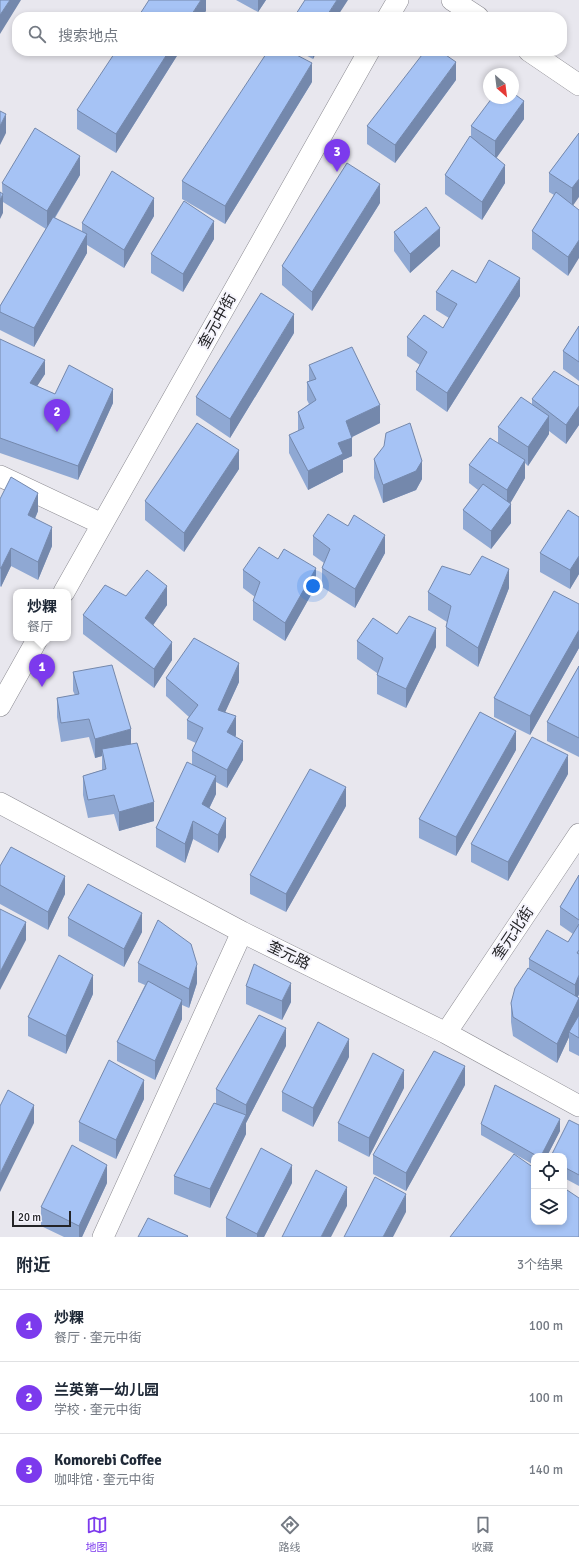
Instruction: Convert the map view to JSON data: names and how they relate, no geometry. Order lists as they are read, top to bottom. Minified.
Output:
{"streets":{"street":["奎元中街","奎元北街","奎元路"]},"crossings":[["奎元北街","奎元路"]],"scale_bar":"20 m","north":"bottom right","page":{"search":"搜索地点","pins":["3","2","1"],"popup":["炒粿","餐厅"],"scale":"20 m","heading":["附近","3个结果"],"list":[{"mark":"1","name":"炒粿","note":"餐厅 · 奎元中街","value":"100 m"},{"mark":"2","name":"兰英第一幼儿园","note":"学校 · 奎元中街","value":"100 m"},{"mark":"3","name":"Komorebi Coffee","note":"咖啡馆 · 奎元中街","value":"140 m"}],"nav":["地图","路线","收藏"]}}
